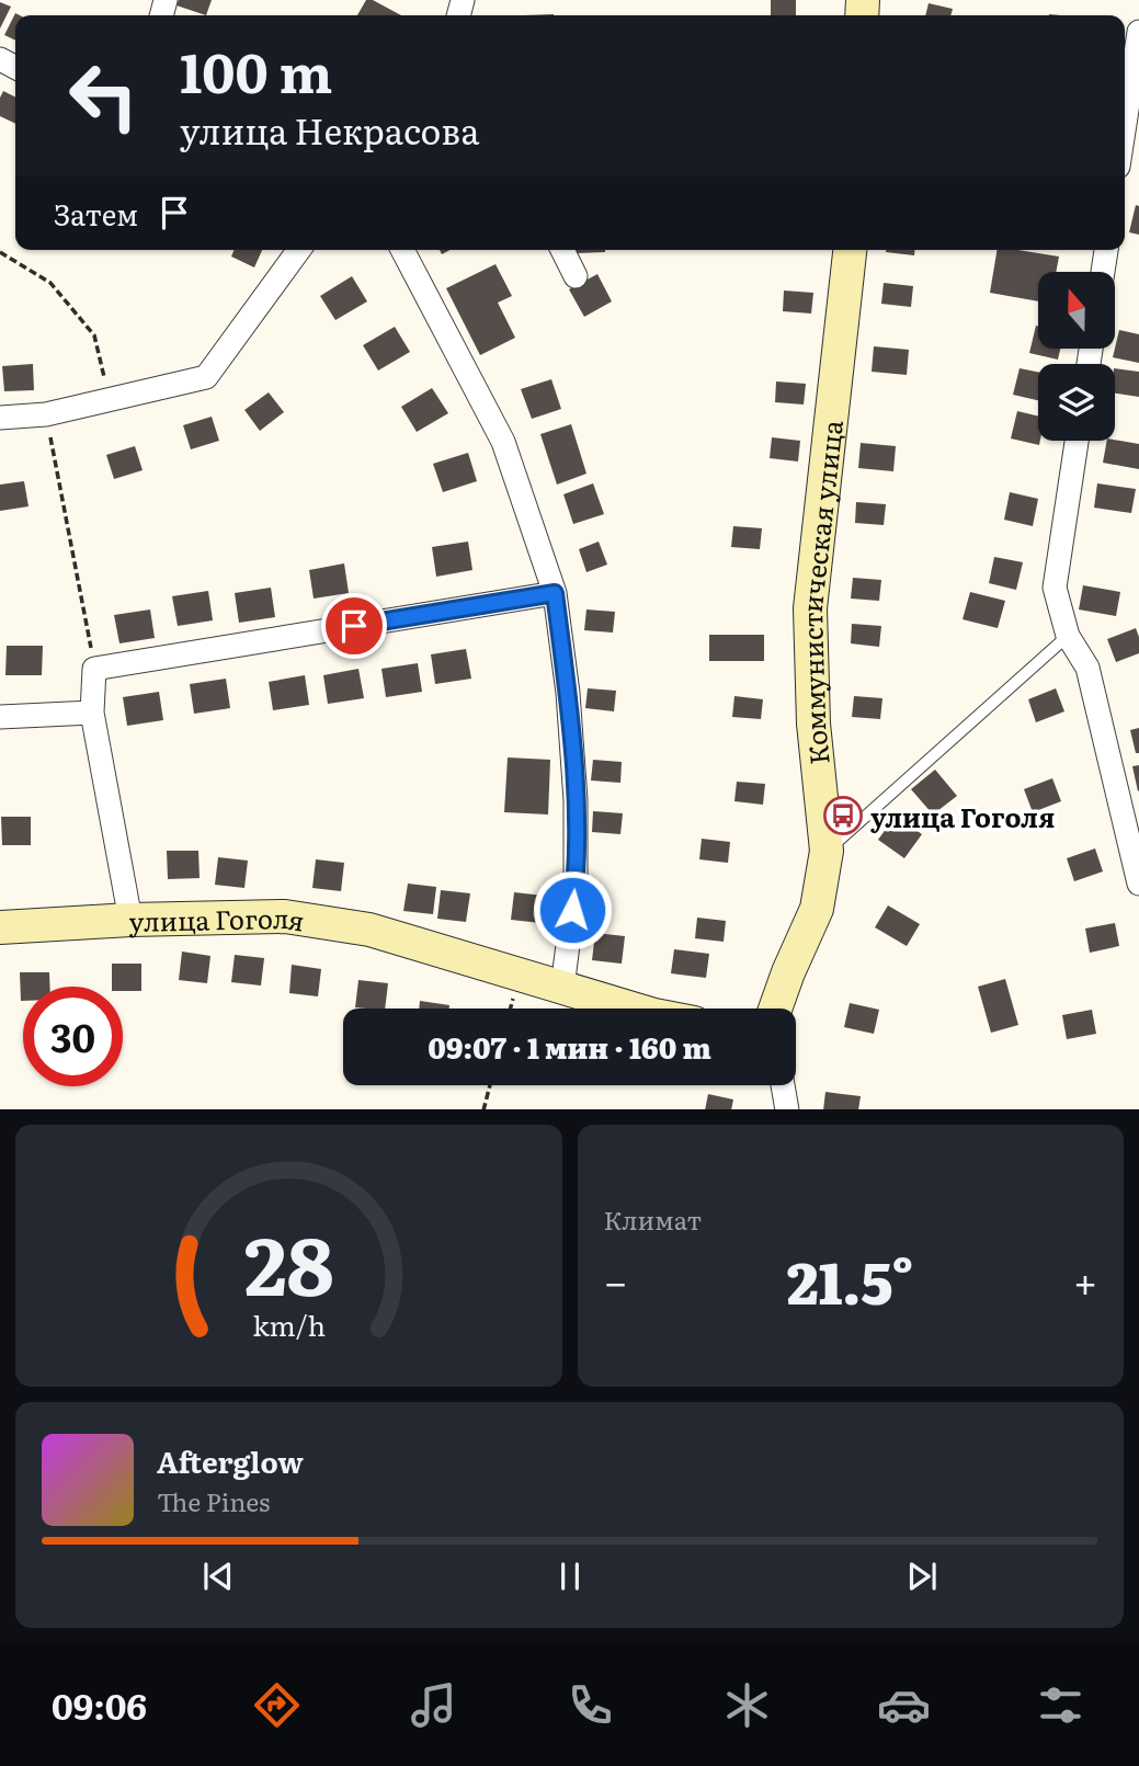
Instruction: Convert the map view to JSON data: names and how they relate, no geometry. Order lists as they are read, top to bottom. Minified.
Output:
{"streets":{"street":["Коммунистическая улица","улица Гоголя"]},"places":{"bus stop":["улица Гоголя"]},"north":"top","page":{"turn":["100 m","улица Некрасова"],"then":"Затем","limit":"30","trip":"09:07 · 1 мин · 160 m","tile":"Климат","heat":["−","21.5°","+"],"song":["Afterglow","The Pines"],"tabs":"09:06","gauge":["28","km/h"]}}
